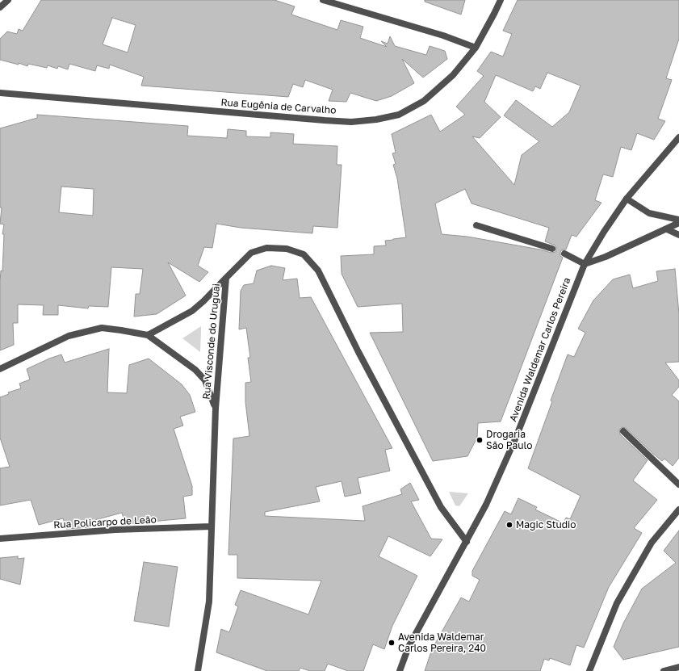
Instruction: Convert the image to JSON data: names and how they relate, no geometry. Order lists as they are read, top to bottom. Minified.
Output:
{"streets":{"street":["Rua Eugênia de Carvalho","Rua Visconde do Uruguai","Avenida Waldemar Carlos Pereira","Rua Policarpo de Leão"]},"crossings":[["Rua Visconde do Uruguai","Avenida Waldemar Carlos Pereira"],["Rua Visconde do Uruguai","Rua Policarpo de Leão"]],"places":["Drogaria São Paulo","Magic Studio","Avenida Waldemar Carlos Pereira, 240"]}
